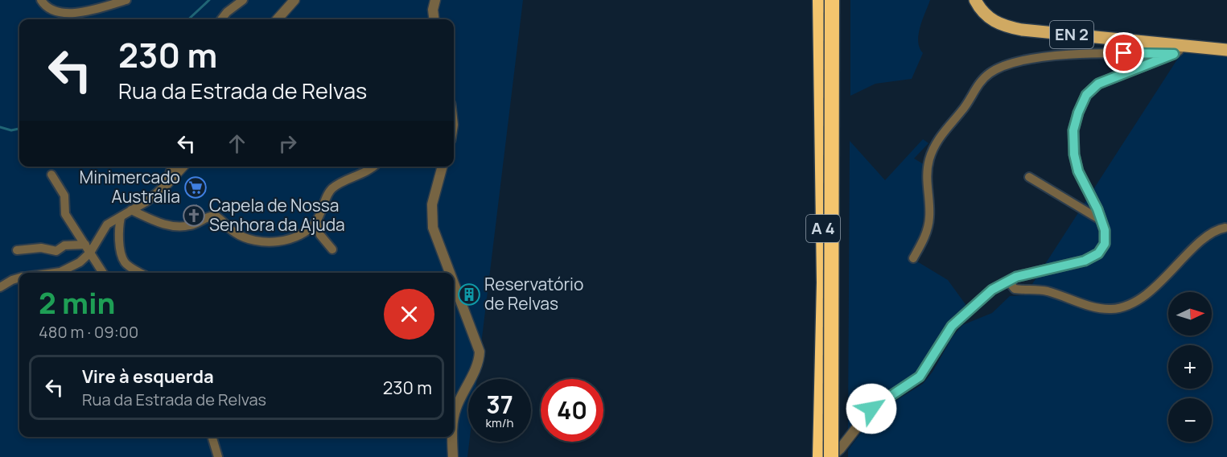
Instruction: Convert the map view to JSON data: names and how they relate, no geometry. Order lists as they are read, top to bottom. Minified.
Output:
{"streets":{"highway":["A 4"],"main road":["EN 2"]},"places":{"supermarket":["Minimercado Austrália"],"church":["Capela de Nossa Senhora da Ajuda"],"building":["Reservatório de Relvas"]},"north":"right","page":{"turn":["230 m","Rua da Estrada de Relvas"],"heading":["2 min","480 m · 09:00"],"map_buttons":["+","−"],"list":[{"name":"Vire à esquerda","note":"Rua da Estrada de Relvas","value":"230 m"}],"speed":"37 km/h","limit":"40"}}
